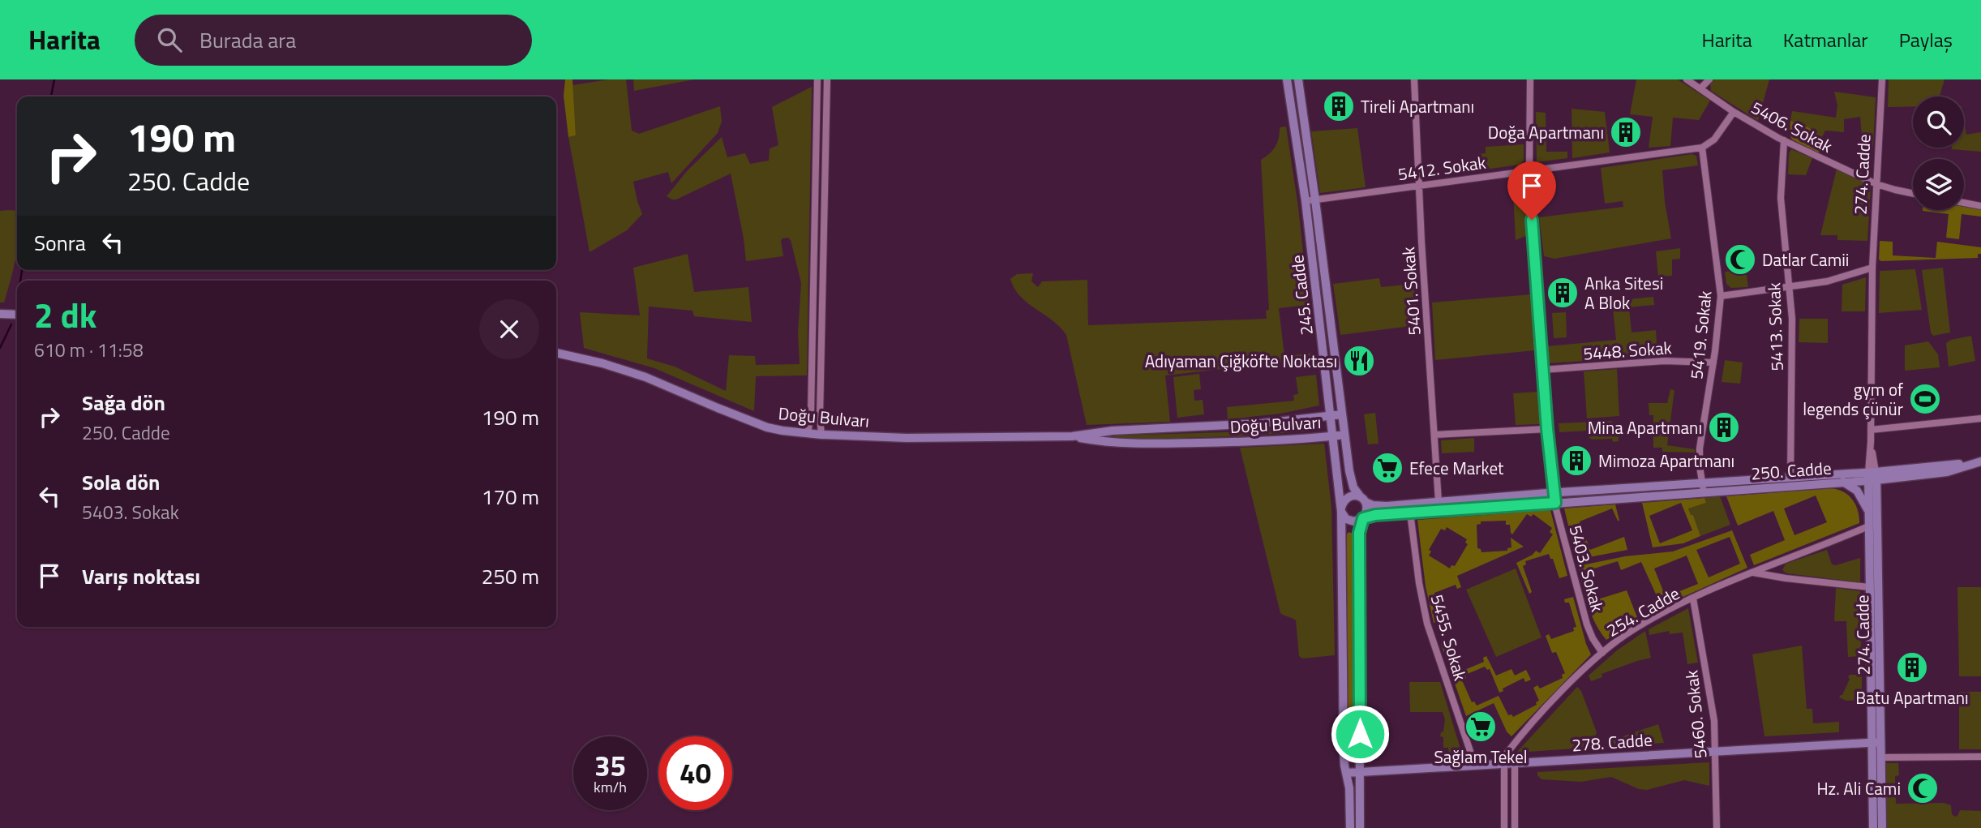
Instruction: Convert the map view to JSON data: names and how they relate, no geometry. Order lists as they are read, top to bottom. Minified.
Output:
{"streets":{"street":["5406. Sokak","5412. Sokak","274. Cadde","5401. Sokak","245. Cadde","5413. Sokak","5419. Sokak","5448. Sokak","Doğu Bulvarı","250. Cadde","5403. Sokak","254. Cadde","5455. Sokak","5460. Sokak","278. Cadde"]},"crossings":[["5406. Sokak","274. Cadde"],["5406. Sokak","5413. Sokak"],["5412. Sokak","5401. Sokak"],["5412. Sokak","245. Cadde"],["5412. Sokak","5419. Sokak"],["5412. Sokak","5403. Sokak"],["274. Cadde","250. Cadde"],["274. Cadde","254. Cadde"],["274. Cadde","278. Cadde"],["5401. Sokak","250. Cadde"],["245. Cadde","Doğu Bulvarı"],["245. Cadde","250. Cadde"],["245. Cadde","278. Cadde"],["5413. Sokak","250. Cadde"],["5419. Sokak","5448. Sokak"],["5419. Sokak","250. Cadde"],["5448. Sokak","5403. Sokak"],["250. Cadde","5403. Sokak"],["250. Cadde","5455. Sokak"],["5403. Sokak","254. Cadde"],["254. Cadde","5460. Sokak"],["254. Cadde","278. Cadde"],["5455. Sokak","278. Cadde"],["5460. Sokak","278. Cadde"]],"places":{"building":["Tireli Apartmanı","Doğa Apartmanı","Anka Sitesi A Blok","Mina Apartmanı","Mimoza Apartmanı","Batu Apartmanı"],"mosque":["Datlar Camii","Hz. Ali Cami"],"restaurant":["Adıyaman Çiğköfte Noktası"],"sports":["gym of legends çünür"],"supermarket":["Efece Market","Sağlam Tekel"]},"page":{"header":"Harita","search":"Burada ara","nav":["Harita","Katmanlar","Paylaş"],"turn":["190 m","250. Cadde"],"then":"Sonra","heading":["2 dk","610 m · 11:58"],"list":[{"name":"Sağa dön","note":"250. Cadde","value":"190 m"},{"name":"Sola dön","note":"5403. Sokak","value":"170 m"},{"name":"Varış noktası","value":"250 m"}],"speed":"35 km/h","limit":"40"}}
